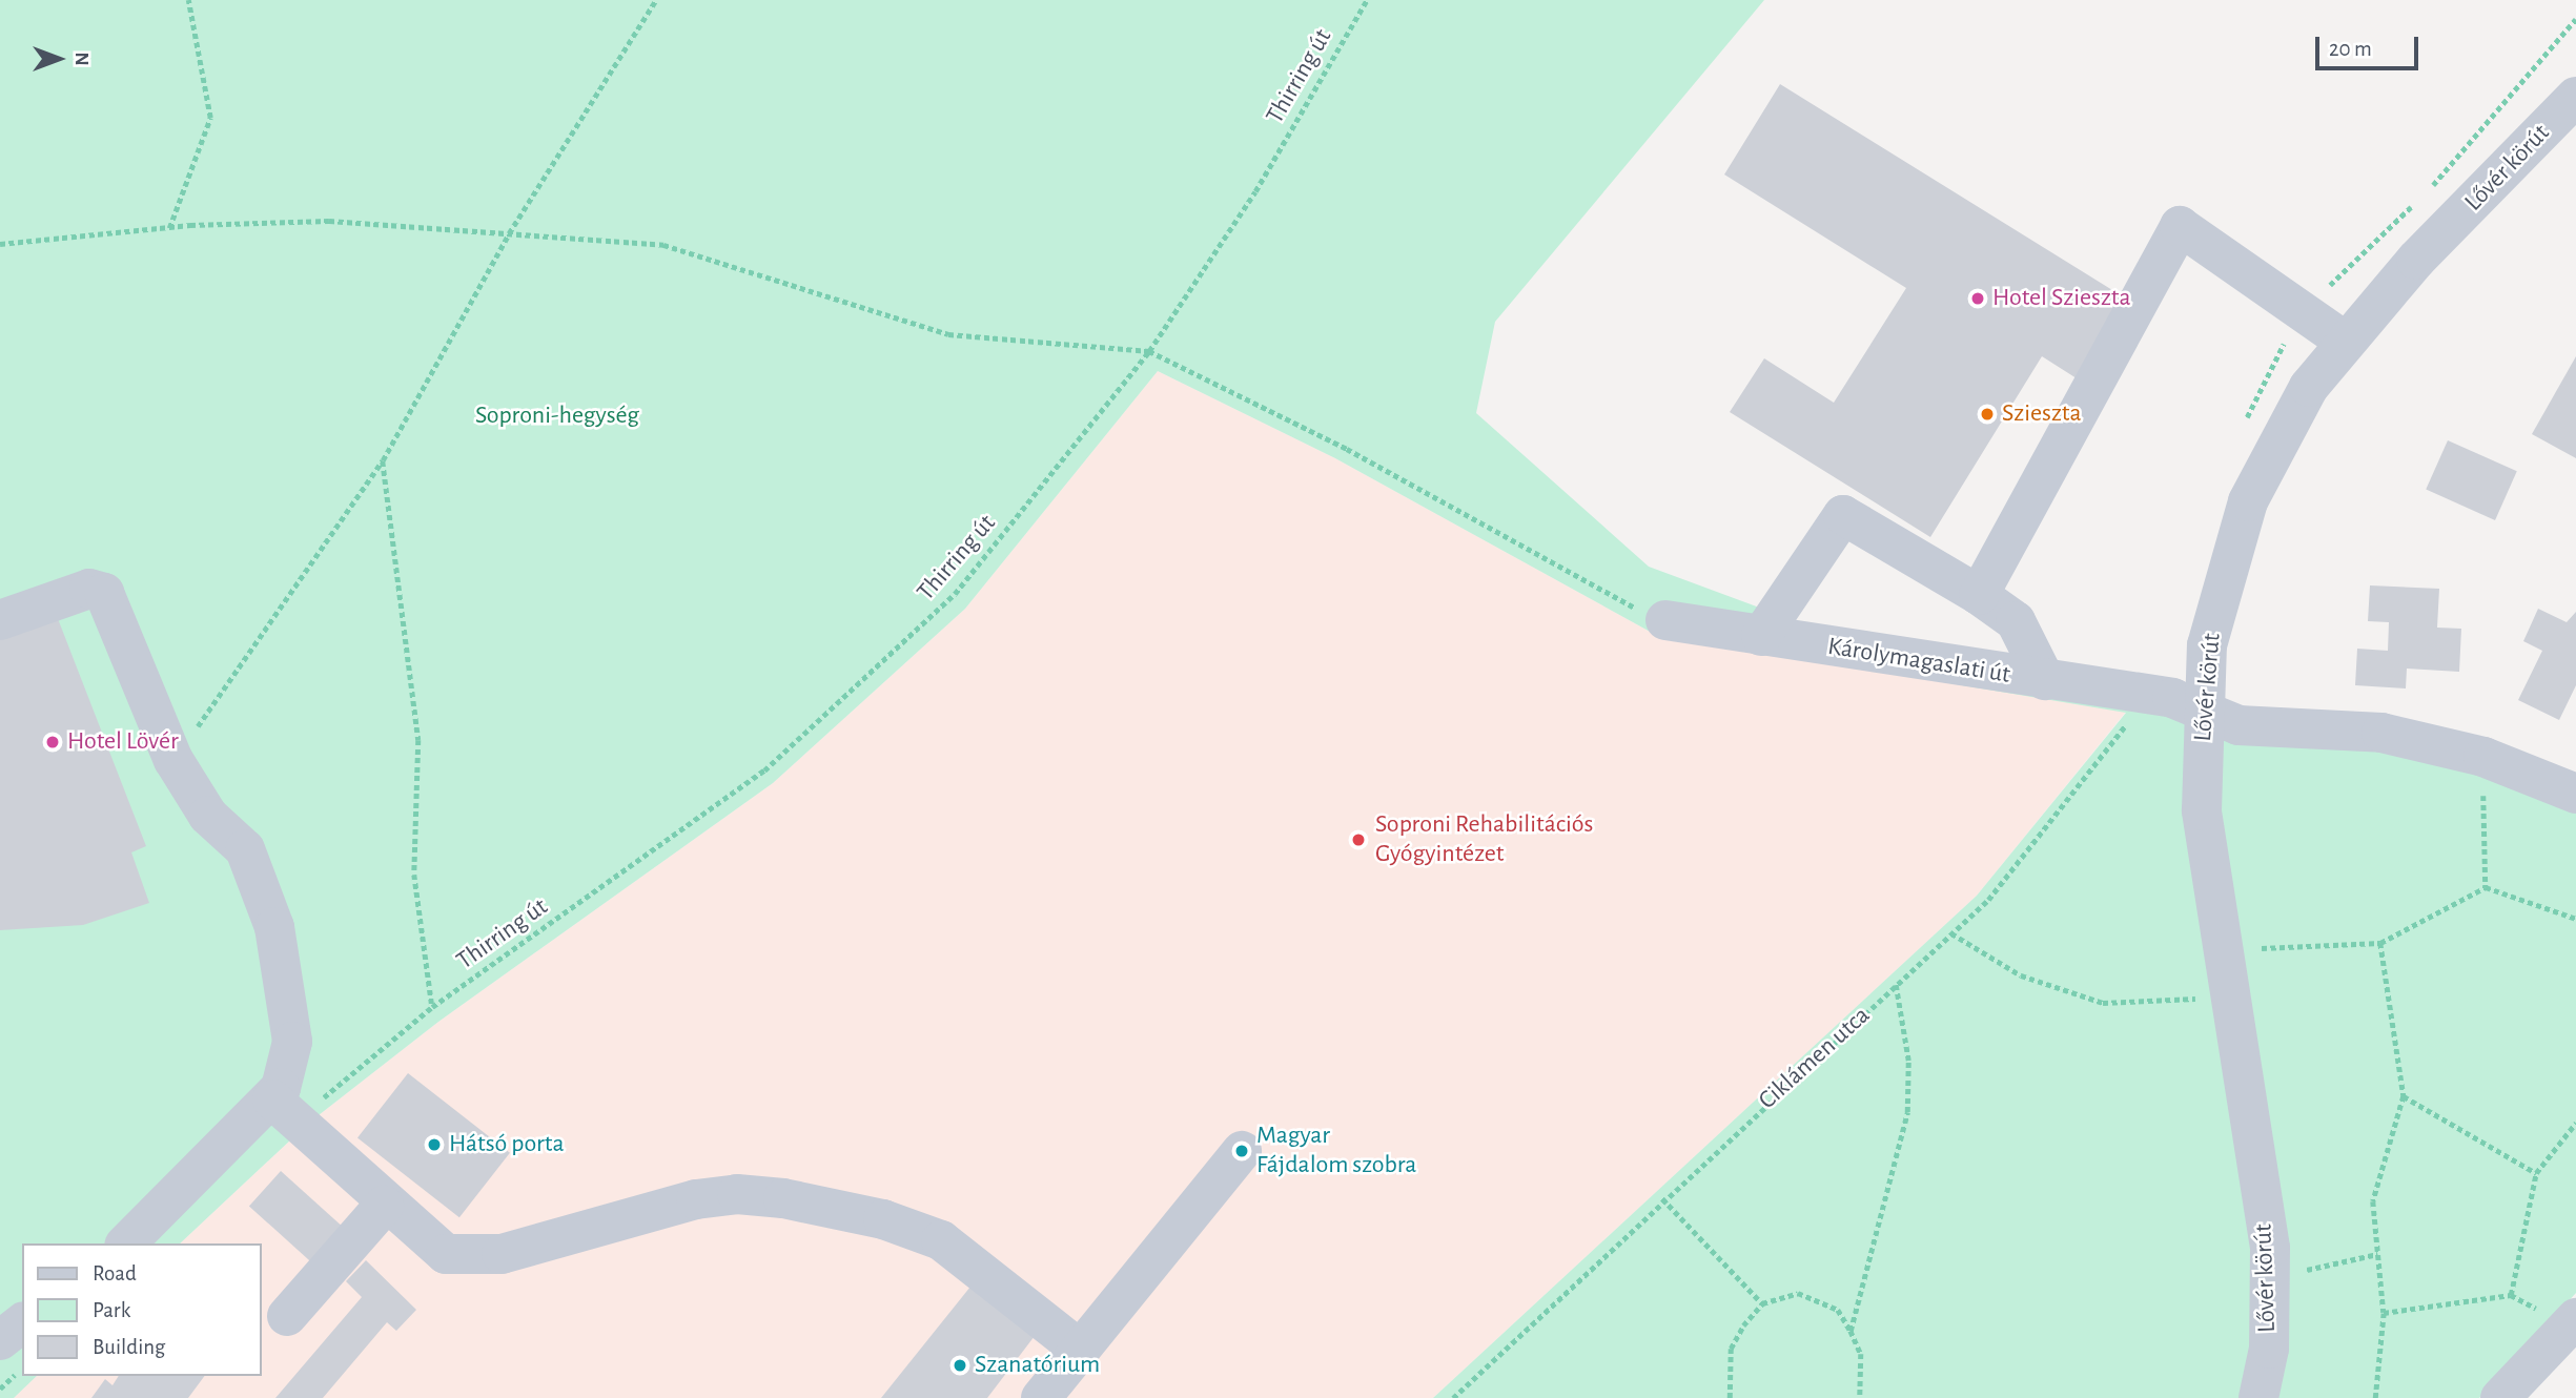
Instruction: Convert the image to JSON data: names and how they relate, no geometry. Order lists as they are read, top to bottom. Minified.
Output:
{"streets":{"street":["Lővér körút","Károlymagaslati út"],"path":["Thirring út","Ciklámen utca"]},"crossings":[["Lővér körút","Károlymagaslati út"],["Lővér körút","Ciklámen utca"],["Károlymagaslati út","Ciklámen utca"]],"parks":["Soproni-hegység"],"places":["Hotel Szieszta","Szieszta","Hotel Lövér","Soproni Rehabilitációs Gyógyintézet","Hátsó porta","Magyar Fájdalom szobra","Szanatórium"],"legend":["Road","Park","Building"],"scale_bar":"20 m","north":"right"}
